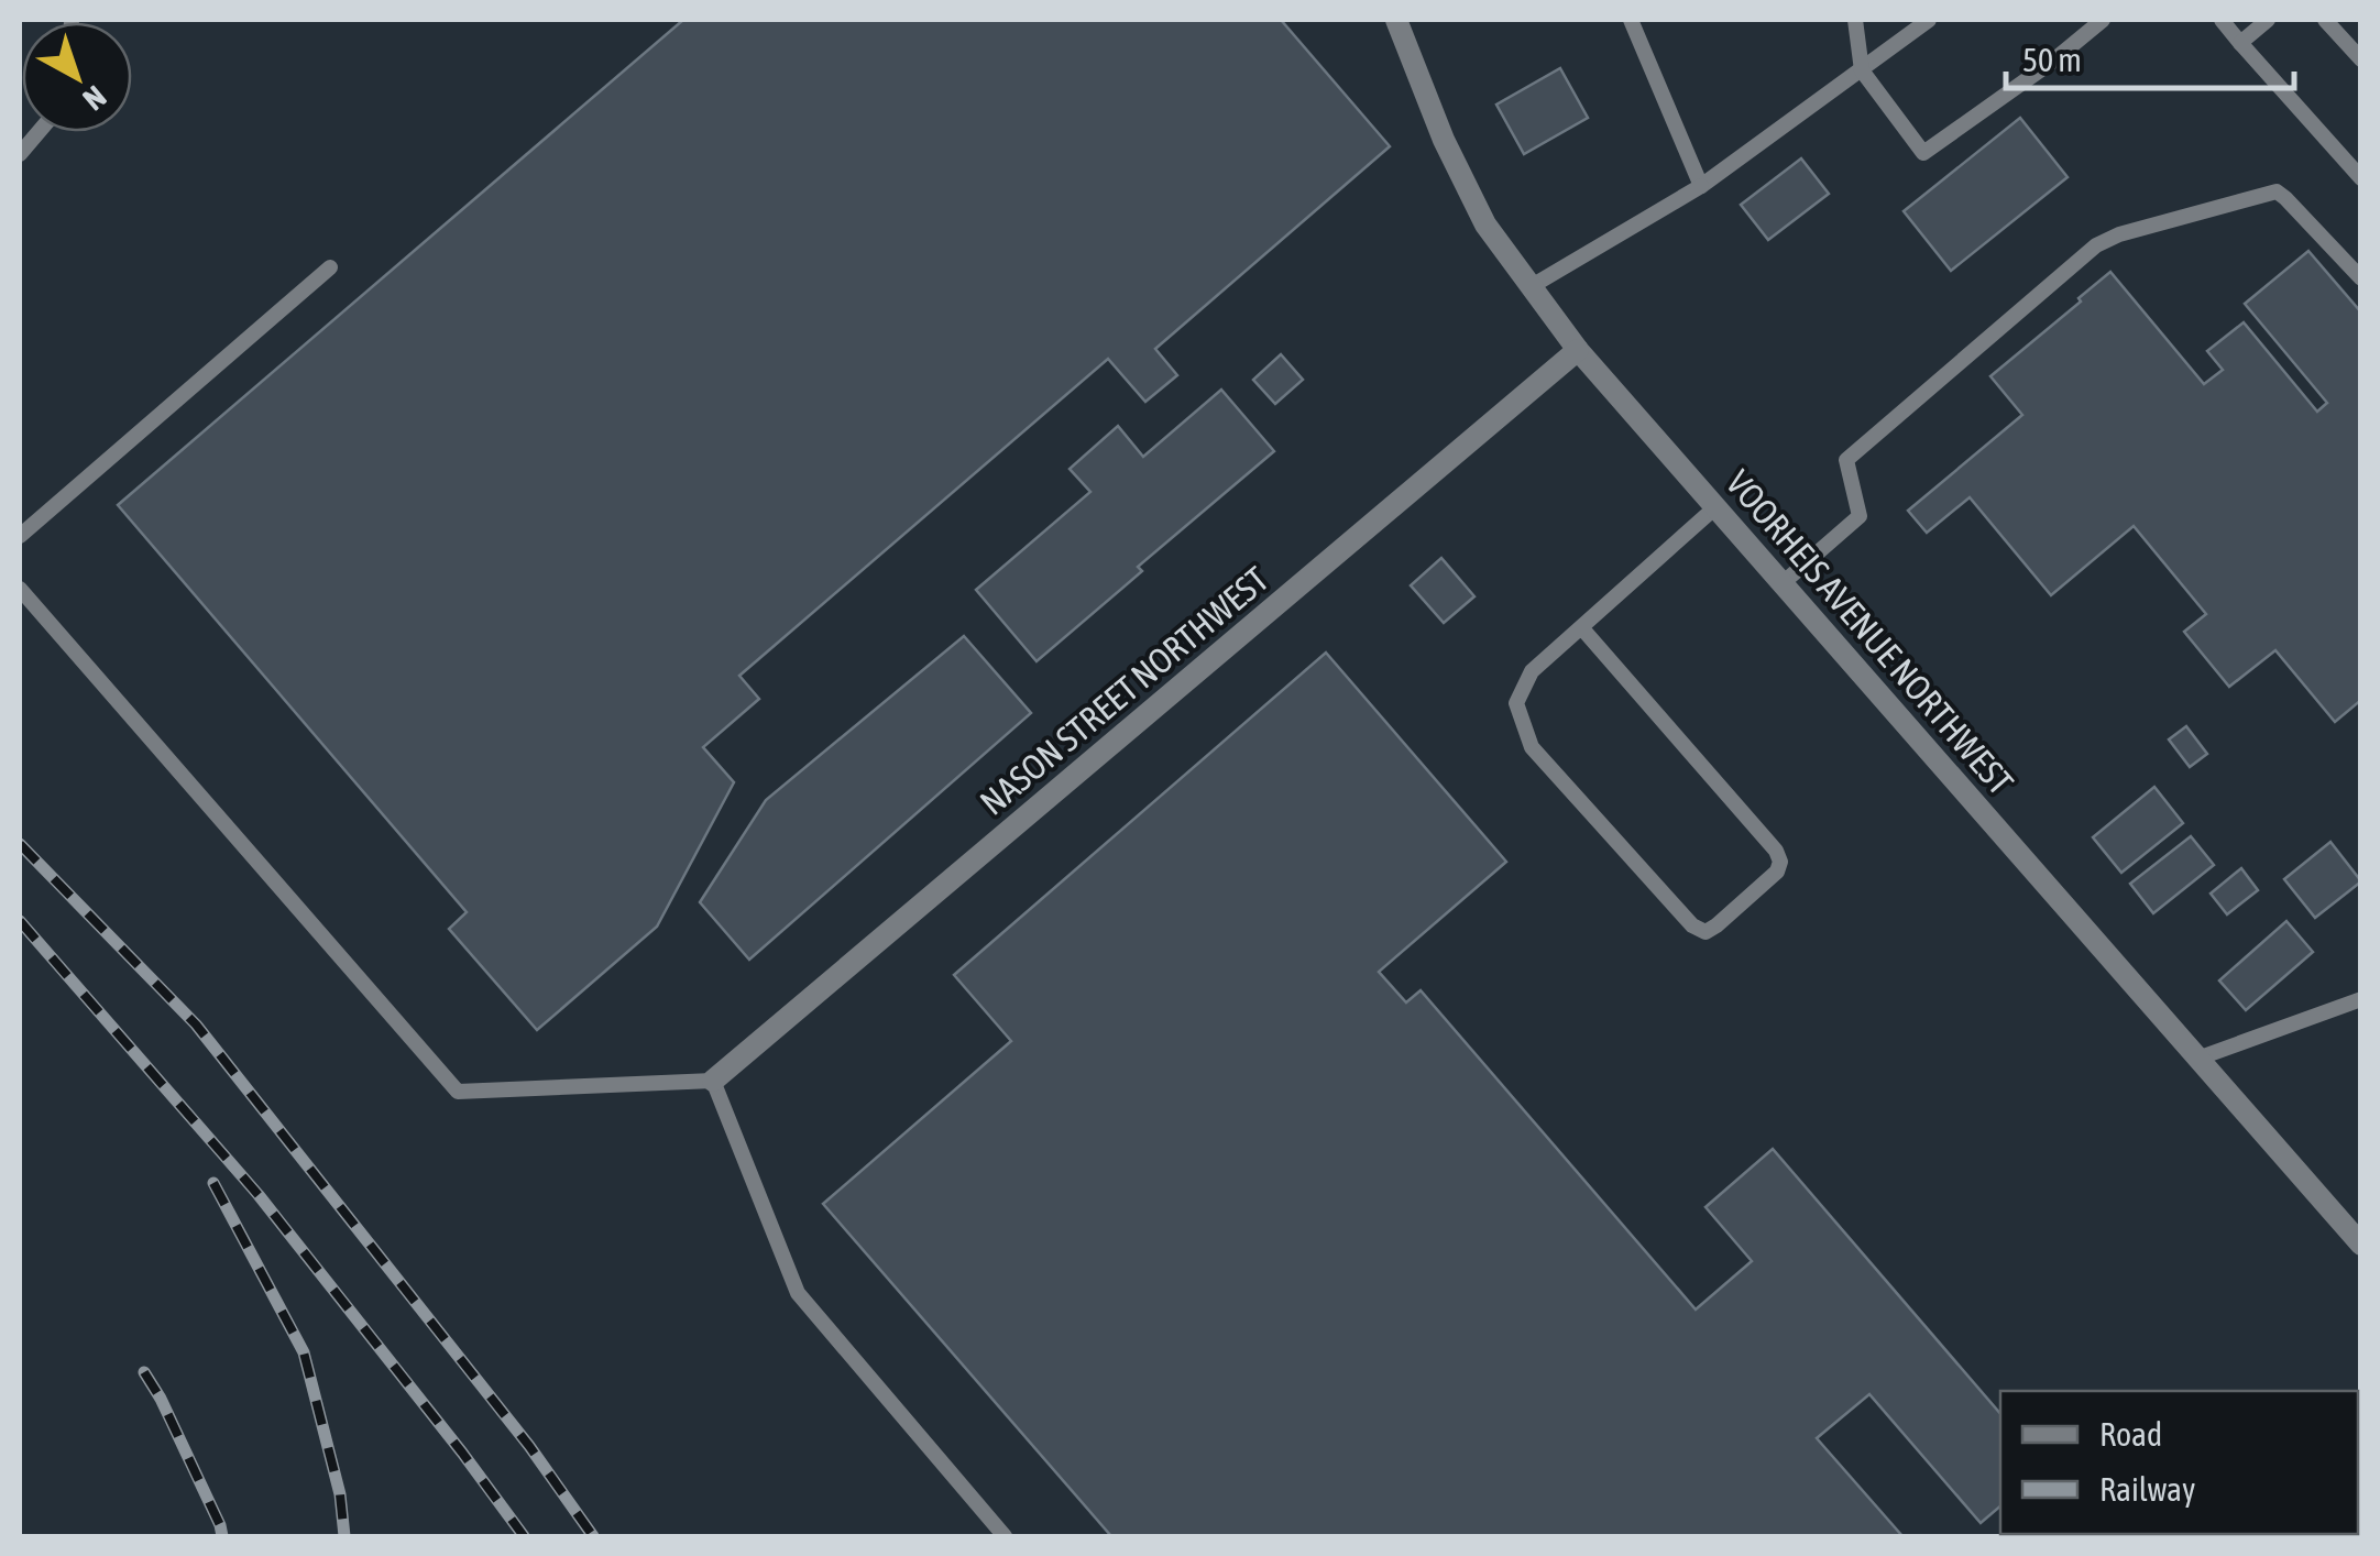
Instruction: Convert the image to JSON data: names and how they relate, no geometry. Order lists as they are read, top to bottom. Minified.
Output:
{"streets":{"street":["VOORHEIS AVENUE NORTHWEST","NASON STREET NORTHWEST"]},"crossings":[["VOORHEIS AVENUE NORTHWEST","NASON STREET NORTHWEST"]],"legend":["Road","Railway"],"scale_bar":"50 m","north":"bottom right"}
